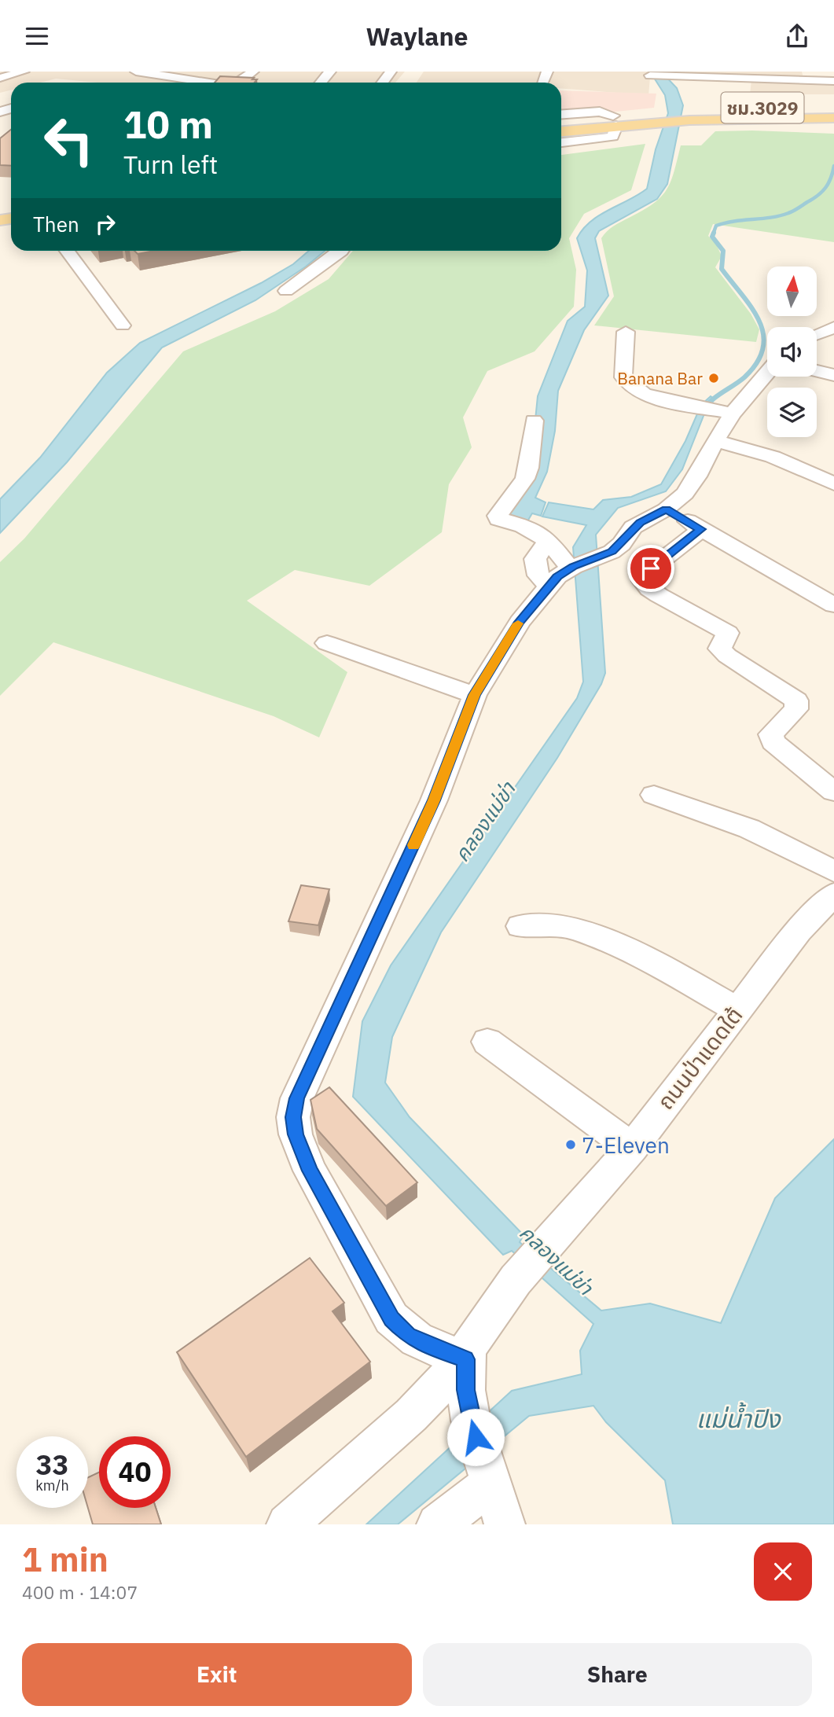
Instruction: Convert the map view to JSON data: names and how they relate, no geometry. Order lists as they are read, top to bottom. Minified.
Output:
{"streets":{"main road":["ชม.3029"],"street":["ถนนป่าแดดใต้"]},"water":["คลองแม่ข่า","แม่น้ำปิง"],"places":["Banana Bar","7-Eleven"],"north":"top","page":{"header":"Waylane","turn":["10 m","Turn left"],"then":"Then","speed":"33 km/h","limit":"40","heading":["1 min","400 m · 14:07"],"buttons":["Exit","Share"]}}
